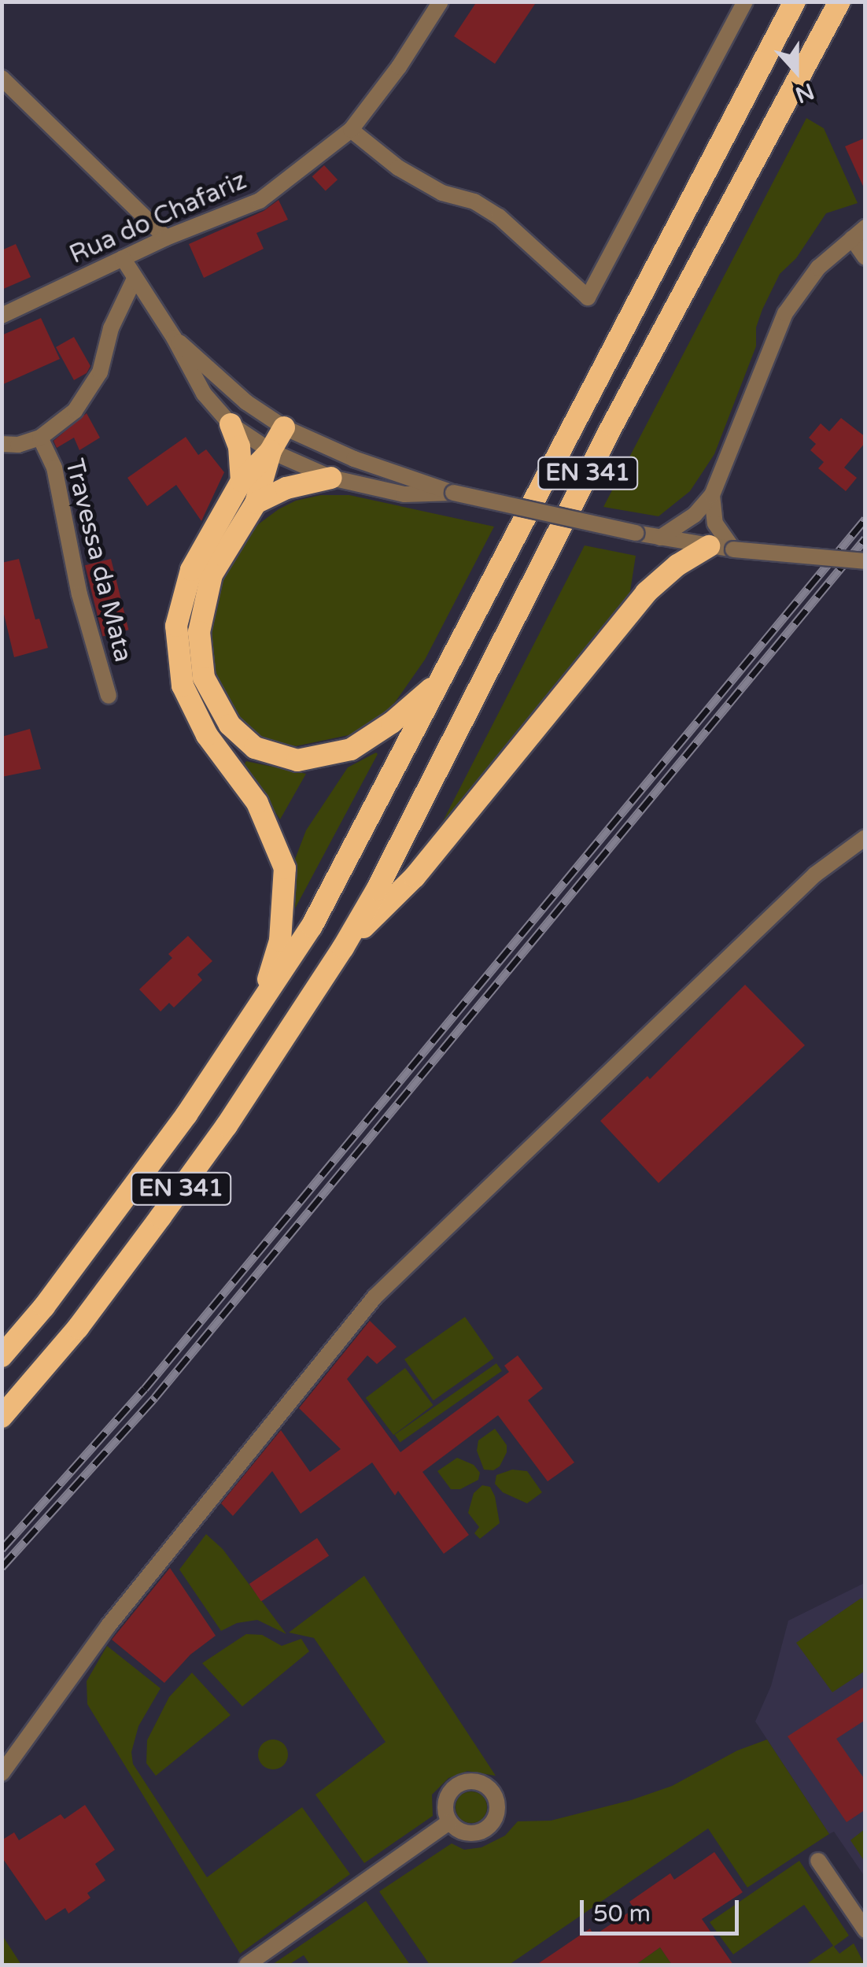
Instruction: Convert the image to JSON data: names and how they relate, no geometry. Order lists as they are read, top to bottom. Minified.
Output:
{"streets":{"highway":["EN 341"],"street":["Rua do Chafariz","Travessa da Mata"]},"scale_bar":"50 m","north":"bottom"}
